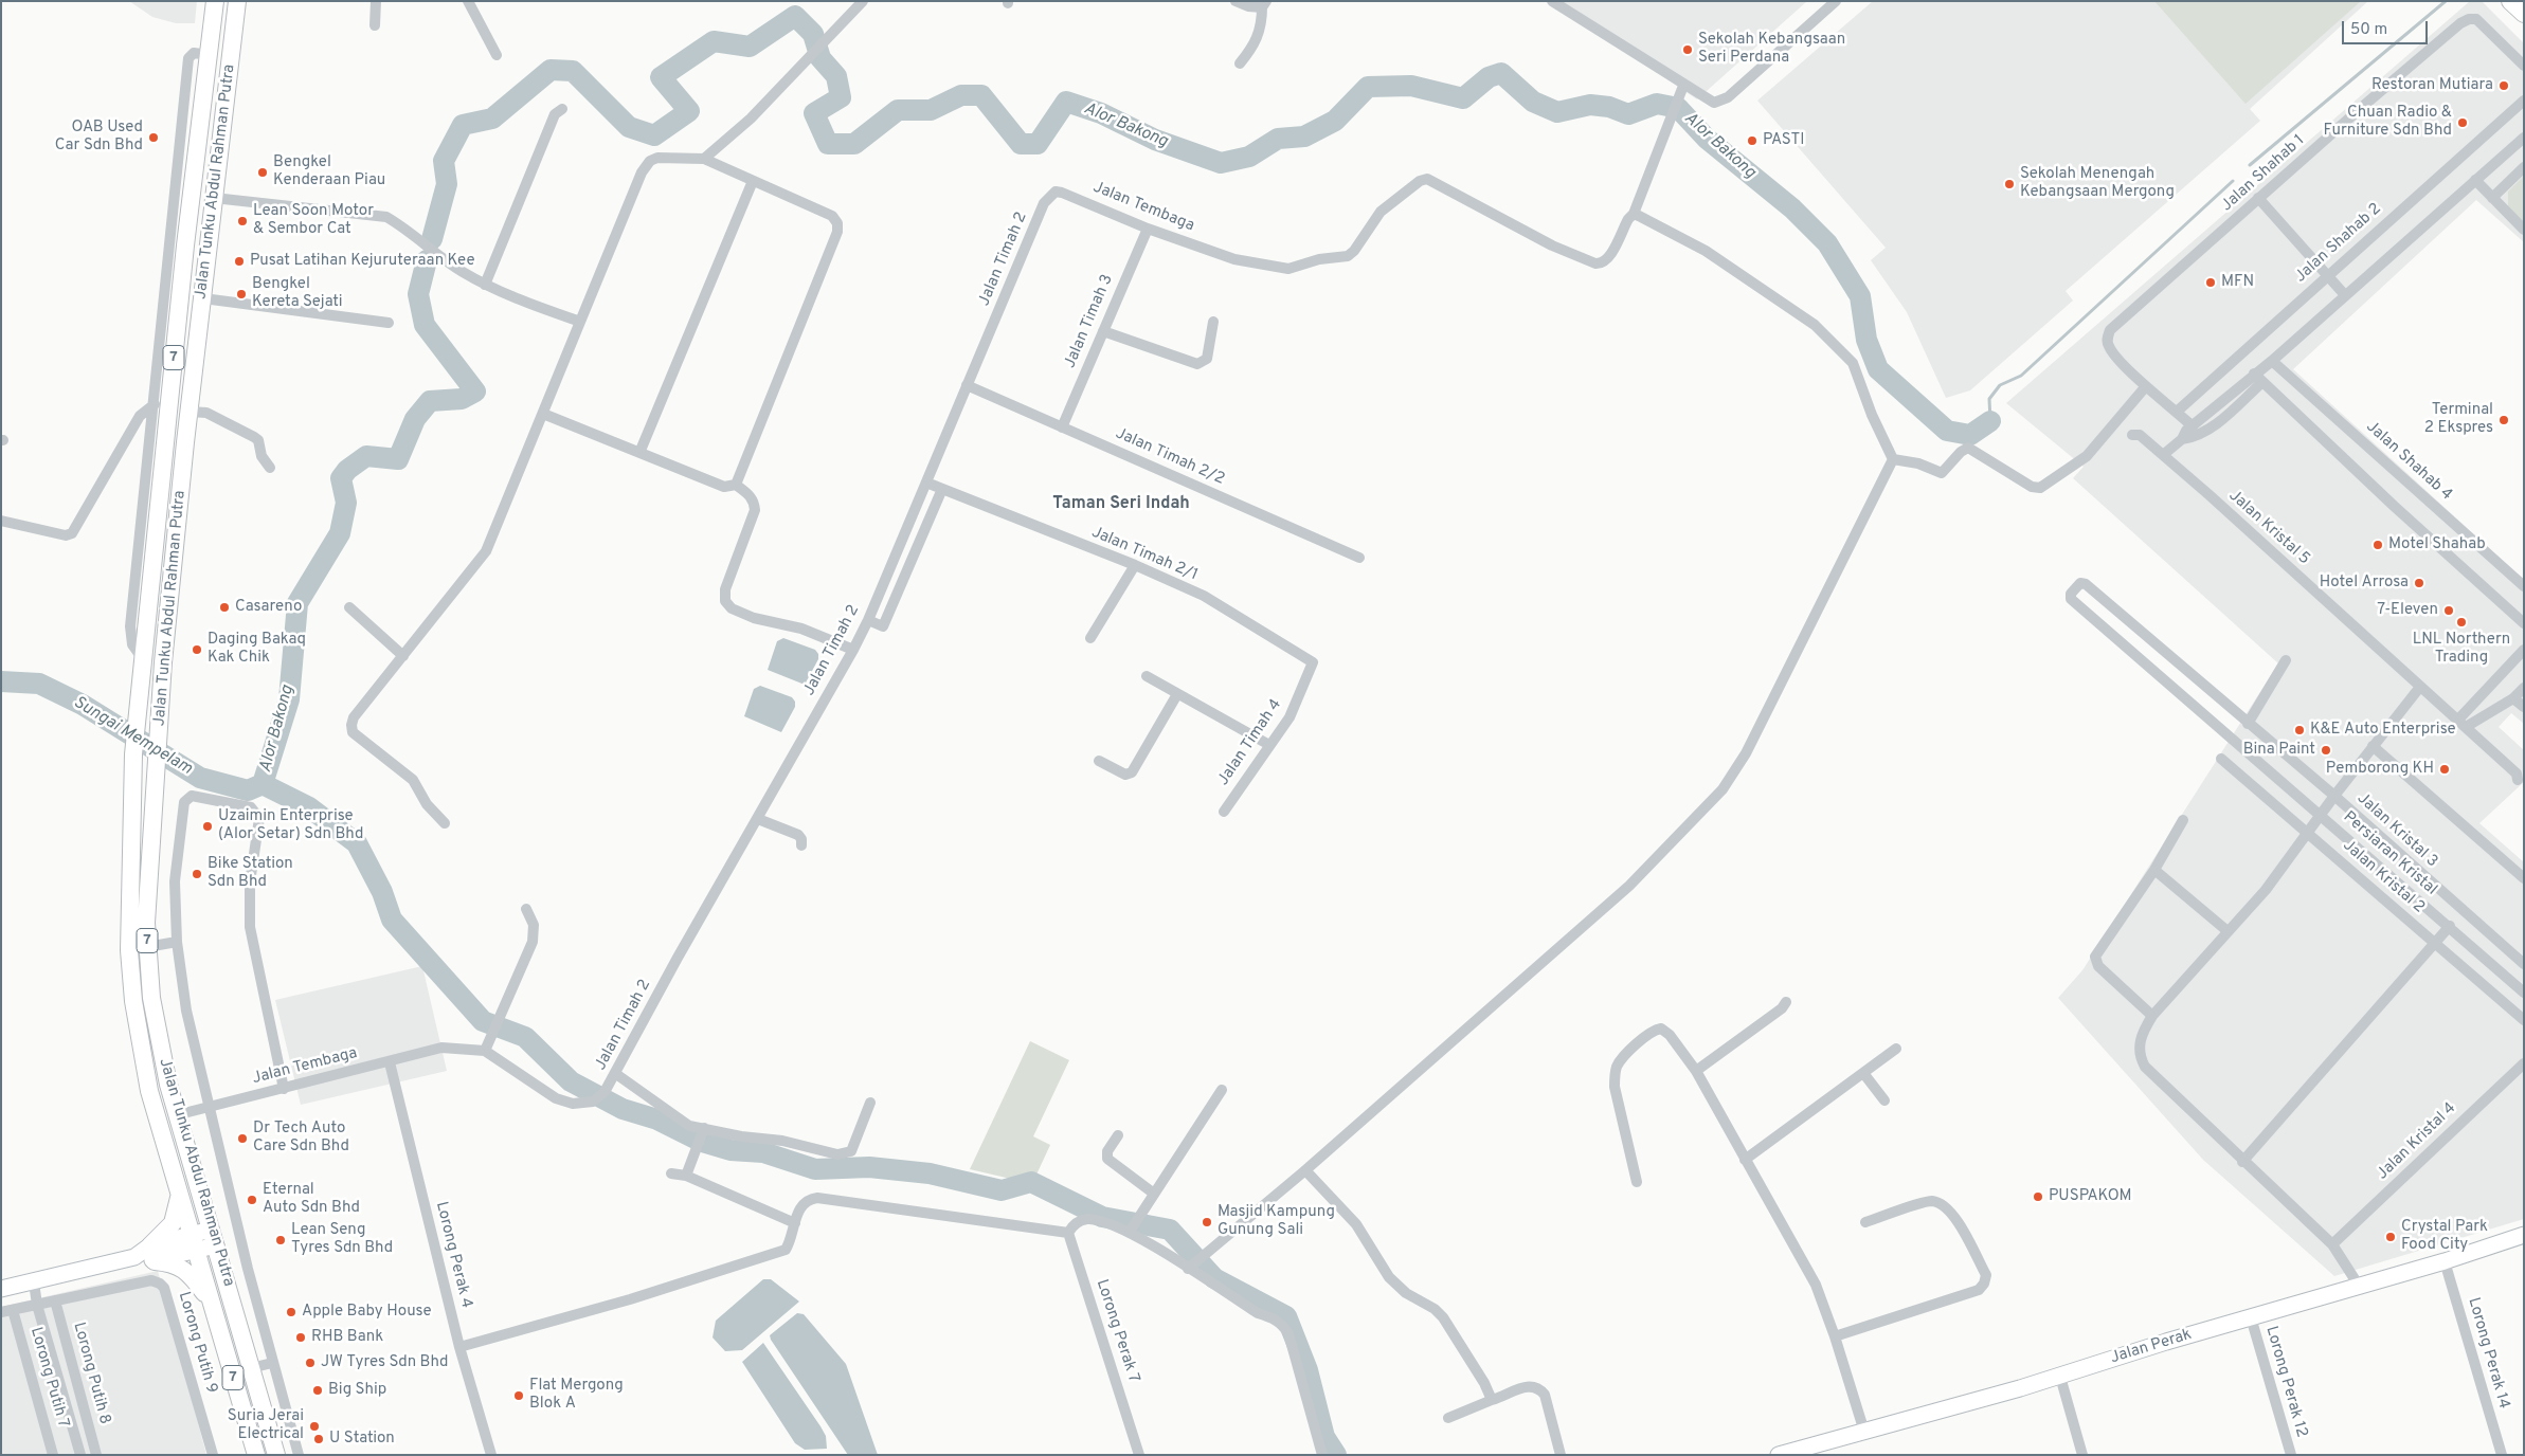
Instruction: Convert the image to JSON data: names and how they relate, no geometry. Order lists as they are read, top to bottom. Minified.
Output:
{"streets":{"main road":["Jalan Tunku Abdul Rahman Putra","7"],"street":["Jalan Shahab 1","Jalan Tembaga","Jalan Shahab 2","Jalan Timah 2","Jalan Timah 3","Jalan Timah 2/2","Jalan Shahab 4","Jalan Kristal 5","Jalan Timah 2/1","Jalan Timah 4","Jalan Kristal 3","Persiaran Kristal","Jalan Kristal 2","Jalan Kristal 4","Lorong Perak 4","Lorong Perak 7","Lorong Putih 9","Jalan Perak","Lorong Perak 14","Lorong Putih 8","Lorong Putih 7","Lorong Perak 12"]},"crossings":[["Jalan Shahab 1","Jalan Shahab 2"],["Jalan Tunku Abdul Rahman Putra","Jalan Tembaga"],["Jalan Tembaga","Jalan Timah 2"],["Jalan Tembaga","Jalan Timah 3"],["Jalan Tembaga","Lorong Perak 4"],["Jalan Timah 2","Jalan Timah 2/2"],["Jalan Timah 2","Jalan Timah 2/1"],["Jalan Timah 3","Jalan Timah 2/2"],["Jalan Timah 2/1","Jalan Timah 4"],["Jalan Kristal 3","Persiaran Kristal"],["Lorong Putih 9","Lorong Putih 8"],["Jalan Perak","Lorong Perak 14"],["Jalan Perak","Lorong Perak 12"]],"districts":["Taman Seri Indah"],"water":["Alor Bakong","Sungai Mempelam"],"places":["Sekolah Kebangsaan Seri Perdana","Restoran Mutiara","Chuan Radio & Furniture Sdn Bhd","OAB Used Car Sdn Bhd","PASTI","Bengkel Kenderaan Piau","Sekolah Menengah Kebangsaan Mergong","Lean Soon Motor & Sembor Cat","Pusat Latihan Kejuruteraan Kee","MFN","Bengkel Kereta Sejati","Terminal 2 Ekspres","Motel Shahab","Hotel Arrosa","Casareno","7-Eleven","LNL Northern Trading","Daging Bakaq Kak Chik","K&E Auto Enterprise","Bina Paint","Pemborong KH","Uzaimin Enterprise (Alor Setar) Sdn Bhd","Bike Station Sdn Bhd","Dr Tech Auto Care Sdn Bhd","PUSPAKOM","Eternal Auto Sdn Bhd","Masjid Kampung Gunung Sali","Crystal Park Food City","Lean Seng Tyres Sdn Bhd","Apple Baby House","RHB Bank","JW Tyres Sdn Bhd","Big Ship","Flat Mergong Blok A","Suria Jerai Electrical","U Station"],"scale_bar":"50 m"}
